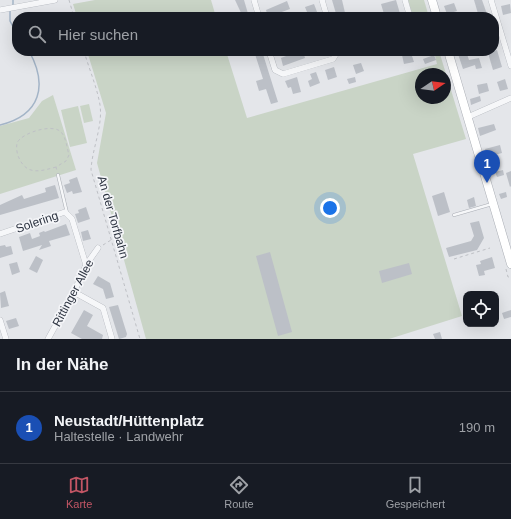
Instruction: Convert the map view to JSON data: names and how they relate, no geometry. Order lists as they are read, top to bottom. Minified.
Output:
{"streets":{"street":["Solering","Rittinger Allee"],"path":["An der Torfbahn"]},"crossings":[["Solering","Rittinger Allee"]],"north":"right","page":{"search":"Hier suchen","pins":"1","heading":"In der Nähe","list":[{"mark":"1","name":"Neustadt/Hüttenplatz","note":"Haltestelle · Landwehr","value":"190 m"}],"nav":["Karte","Route","Gespeichert"]}}
